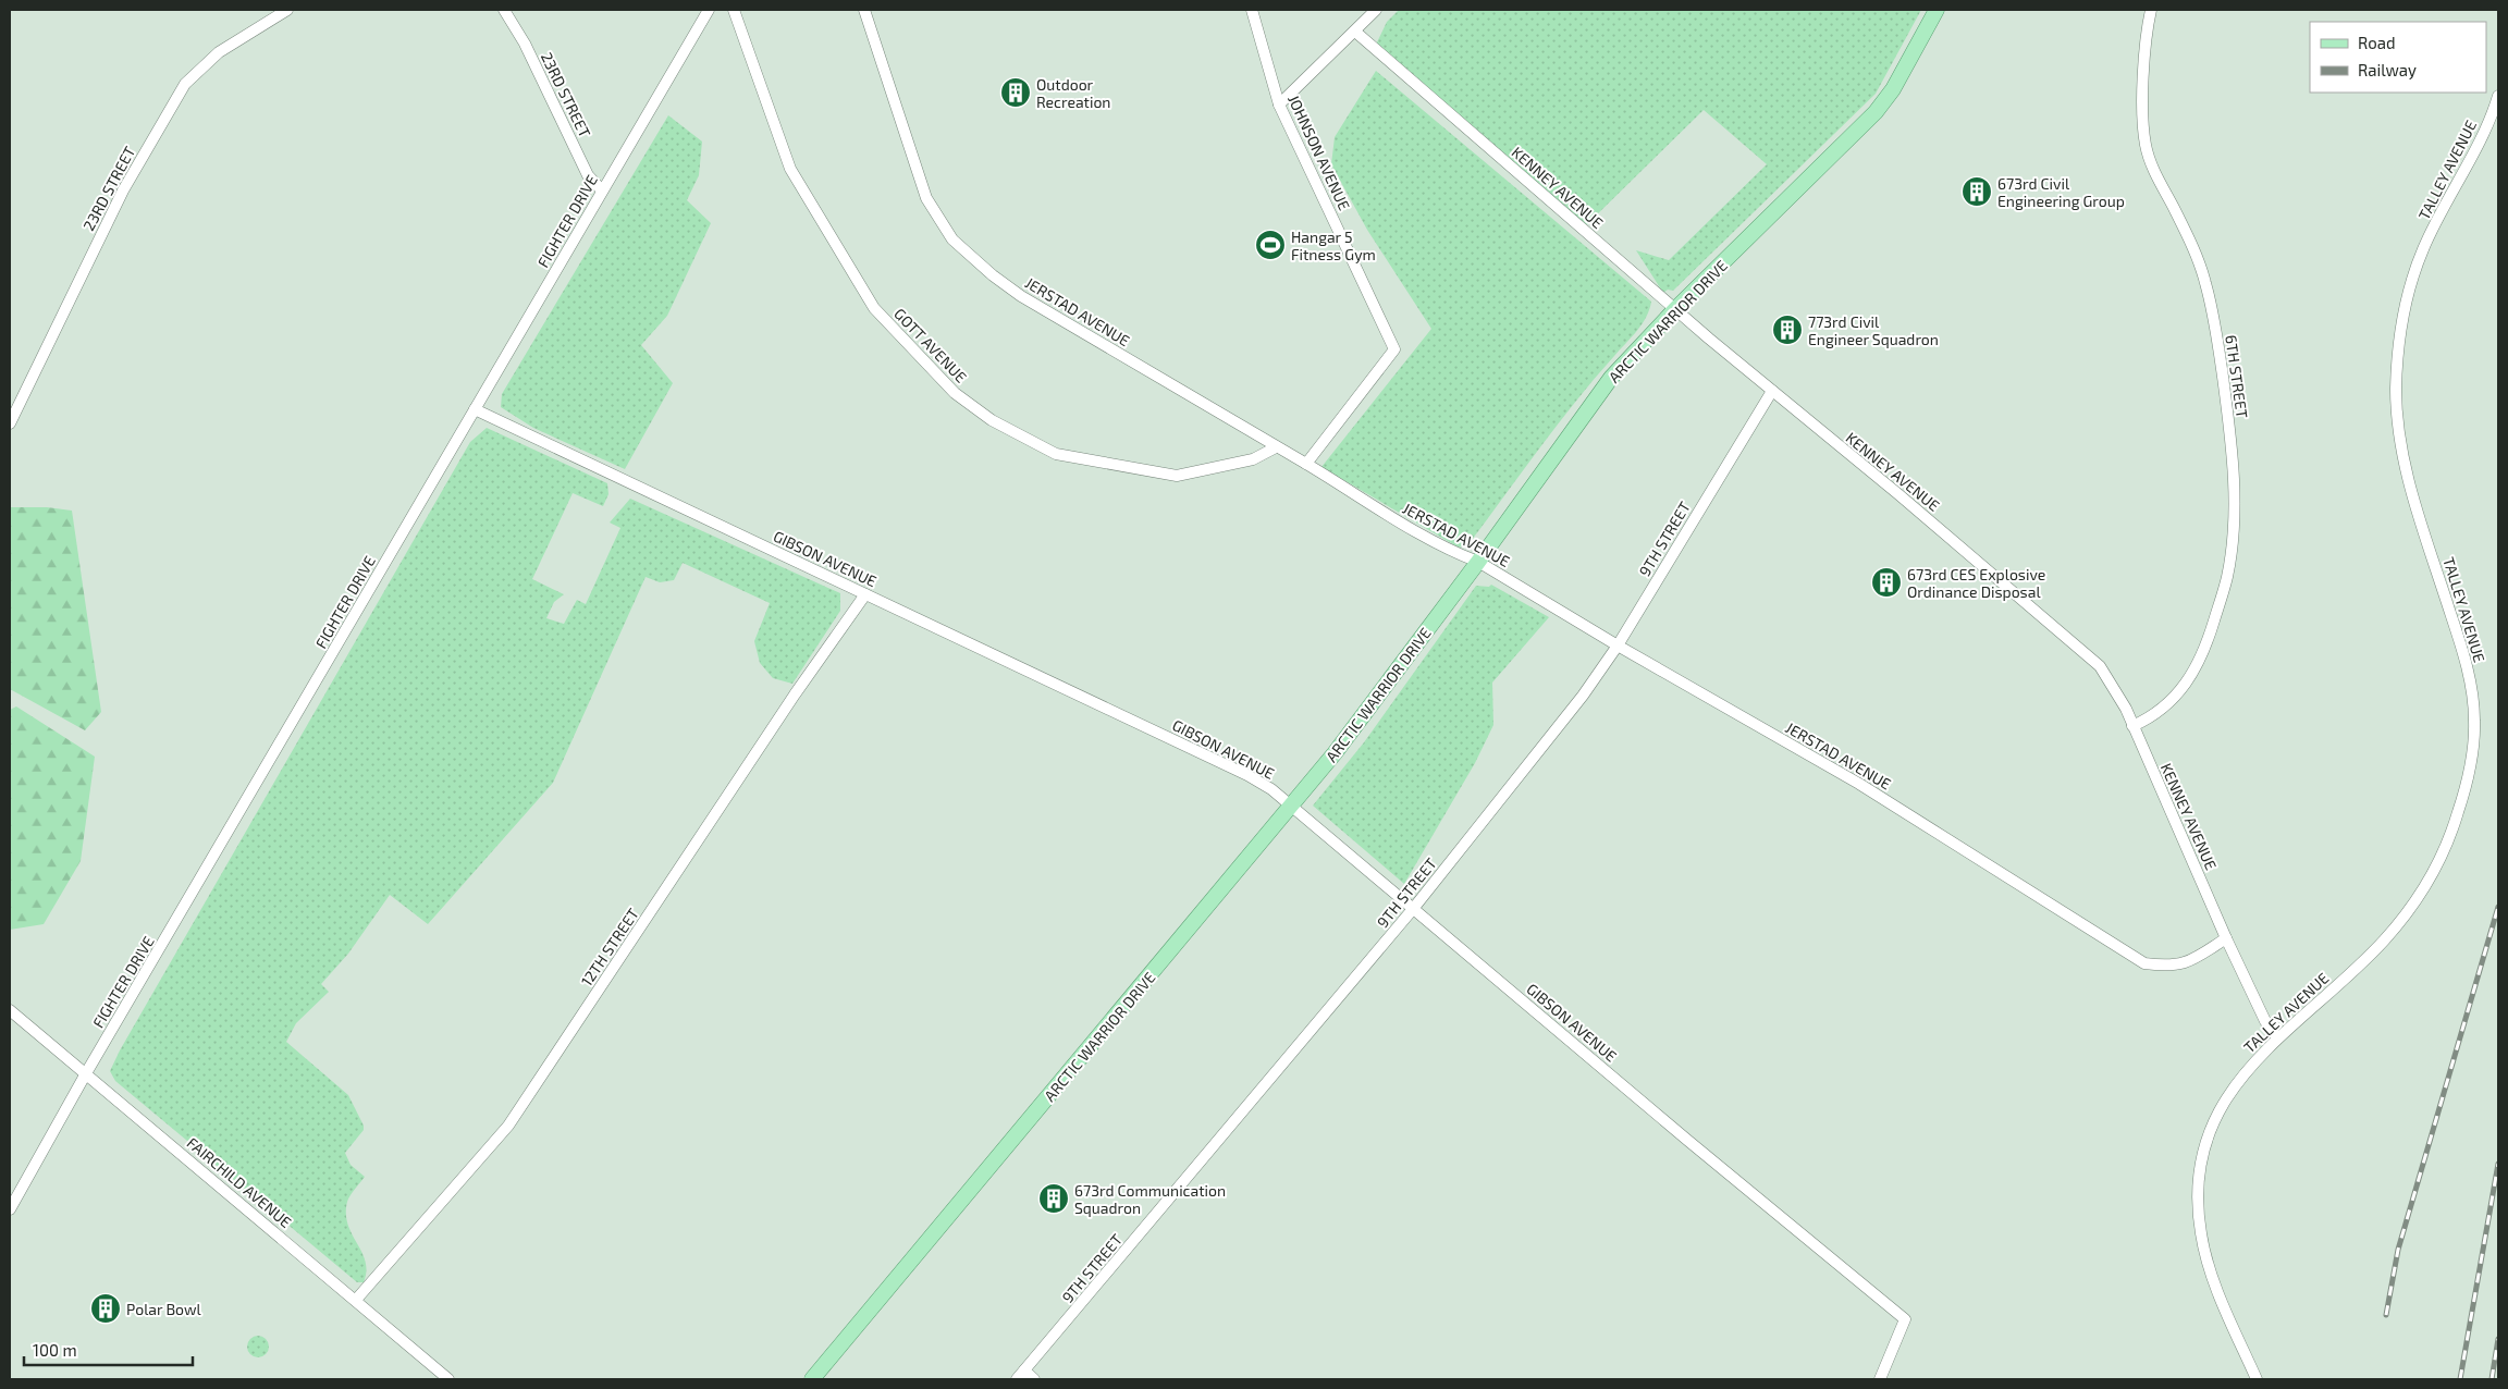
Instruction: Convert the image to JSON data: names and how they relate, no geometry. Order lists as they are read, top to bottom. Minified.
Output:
{"streets":{"main road":["ARCTIC WARRIOR DRIVE"],"street":["23RD STREET","JOHNSON AVENUE","TALLEY AVENUE","KENNEY AVENUE","FIGHTER DRIVE","JERSTAD AVENUE","GOTT AVENUE","6TH STREET","9TH STREET","GIBSON AVENUE","12TH STREET","FAIRCHILD AVENUE"]},"crossings":[["23RD STREET","FIGHTER DRIVE"],["JOHNSON AVENUE","JERSTAD AVENUE"],["TALLEY AVENUE","KENNEY AVENUE"],["KENNEY AVENUE","JERSTAD AVENUE"],["KENNEY AVENUE","ARCTIC WARRIOR DRIVE"],["KENNEY AVENUE","6TH STREET"],["KENNEY AVENUE","9TH STREET"],["FIGHTER DRIVE","GIBSON AVENUE"],["FIGHTER DRIVE","FAIRCHILD AVENUE"],["JERSTAD AVENUE","ARCTIC WARRIOR DRIVE"],["JERSTAD AVENUE","GOTT AVENUE"],["JERSTAD AVENUE","9TH STREET"],["ARCTIC WARRIOR DRIVE","GIBSON AVENUE"],["9TH STREET","GIBSON AVENUE"],["GIBSON AVENUE","12TH STREET"],["12TH STREET","FAIRCHILD AVENUE"]],"places":{"building":["Outdoor Recreation","673rd Civil Engineering Group","773rd Civil Engineer Squadron","673rd CES Explosive Ordinance Disposal","673rd Communication Squadron","Polar Bowl"],"sports":["Hangar 5 Fitness Gym"]},"legend":["Road","Railway"],"scale_bar":"100 m"}
